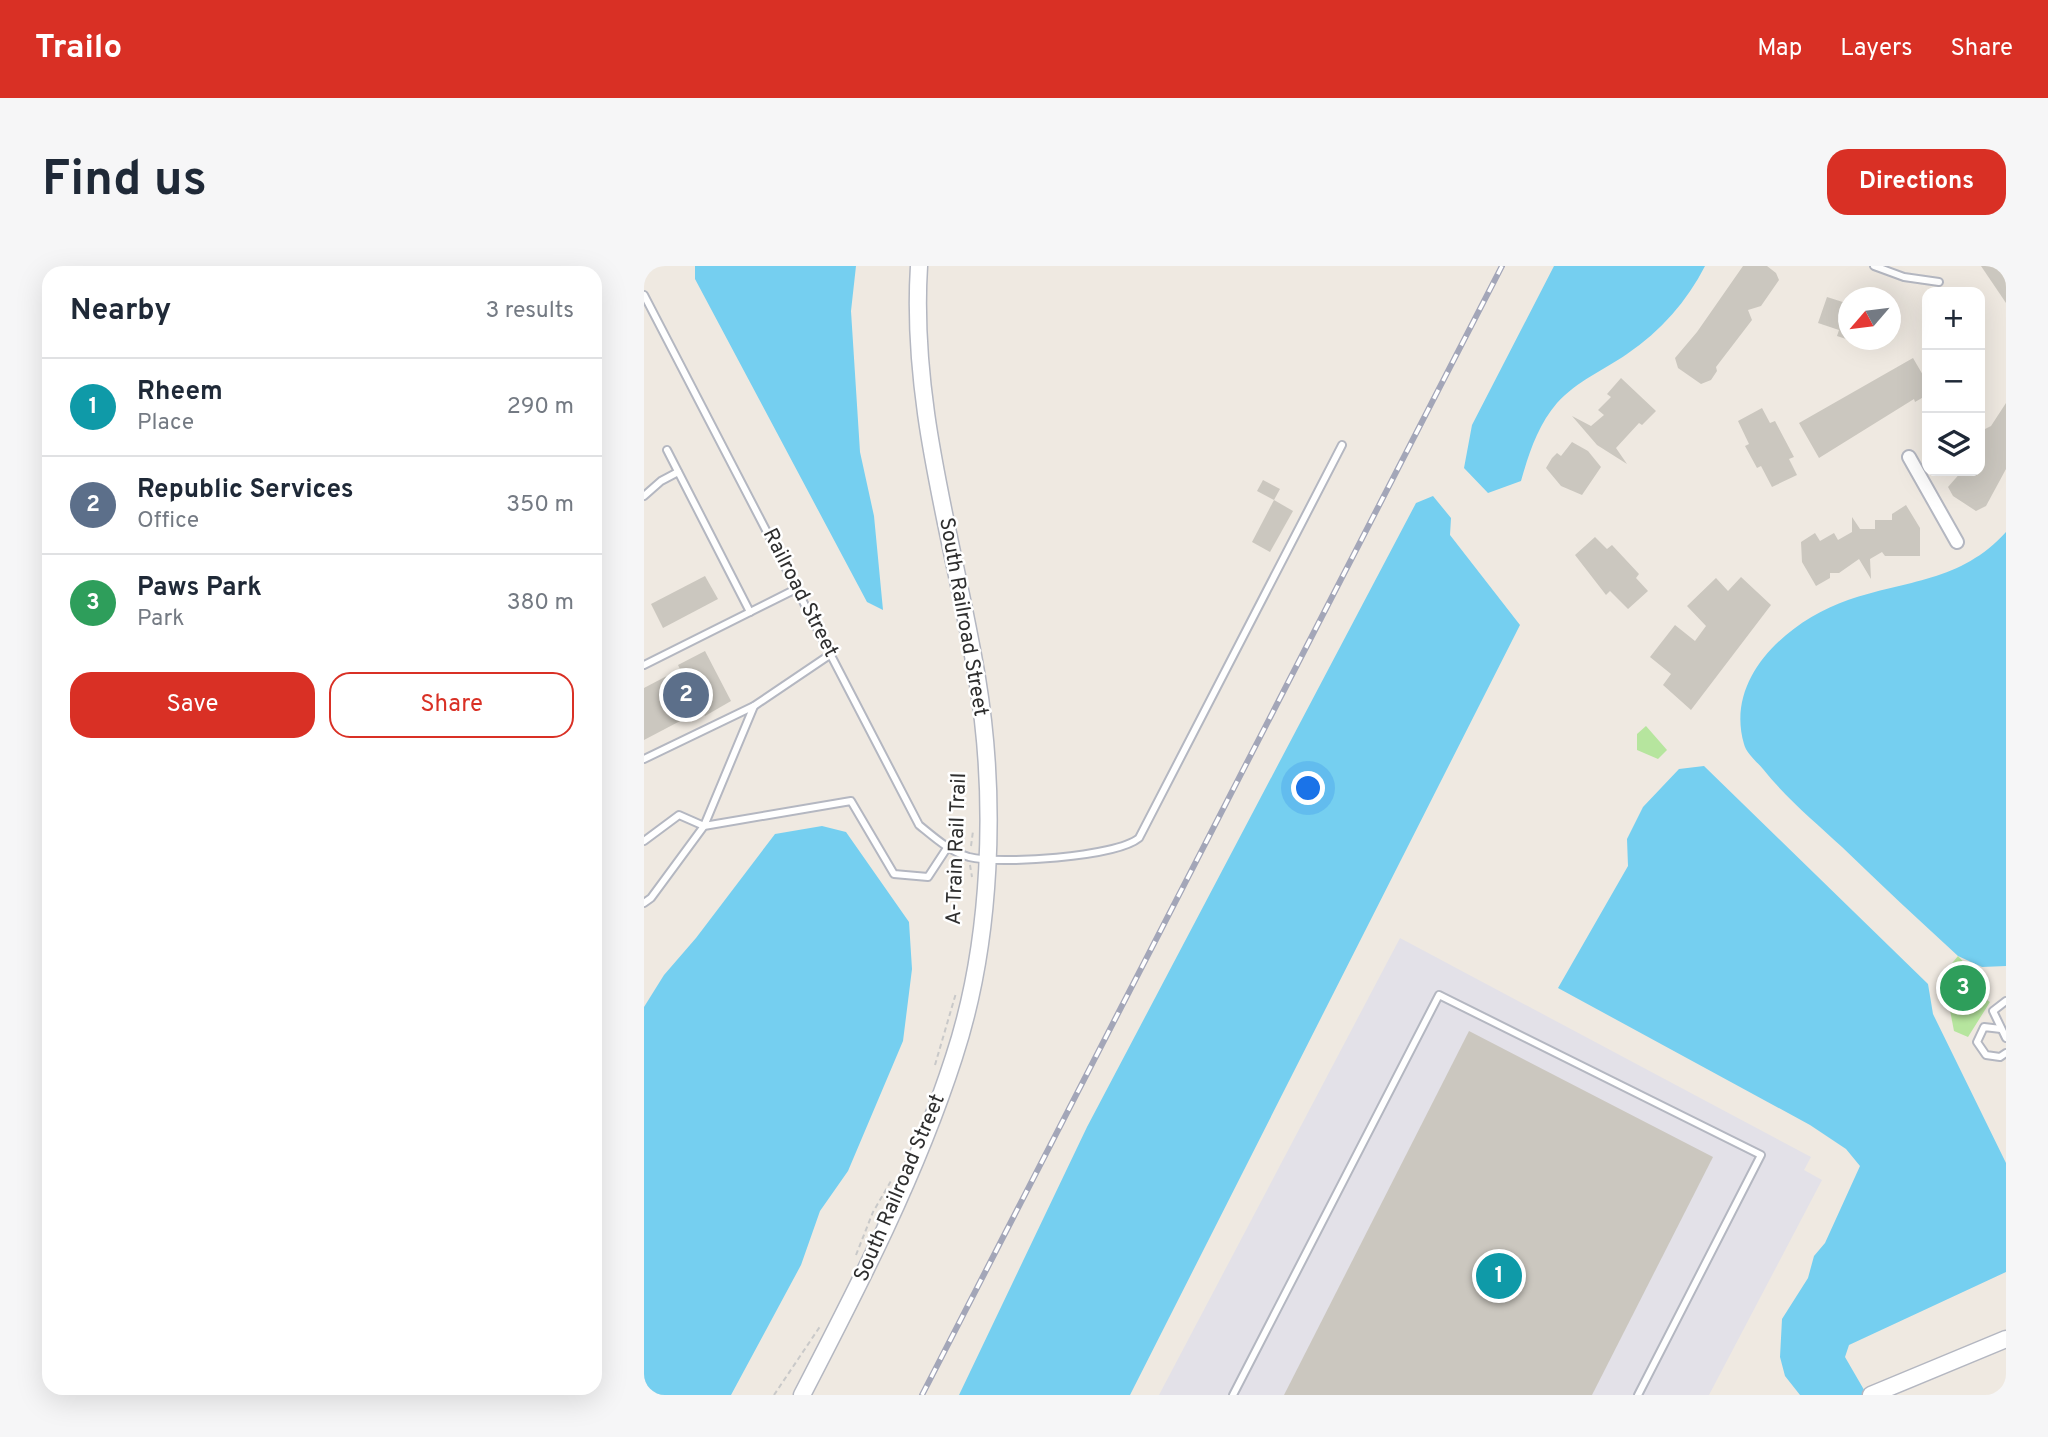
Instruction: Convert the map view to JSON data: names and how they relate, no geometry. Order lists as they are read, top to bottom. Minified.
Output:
{"streets":{"street":["South Railroad Street"],"lane":["Railroad Street"],"path":["A-Train Rail Trail"]},"crossings":[["Railroad Street","South Railroad Street"],["Railroad Street","A-Train Rail Trail"]],"north":"bottom left","page":{"header":"Trailo","nav":["Map","Layers","Share"],"buttons":["Directions",["Save","Share"]],"title":"Find us","heading":["Nearby","3 results"],"map_buttons":["+","−"],"list":[{"mark":"1","name":"Rheem","note":"Place","value":"290 m"},{"mark":"2","name":"Republic Services","note":"Office","value":"350 m"},{"mark":"3","name":"Paws Park","note":"Park","value":"380 m"}],"pins":["2","3","1"]}}
